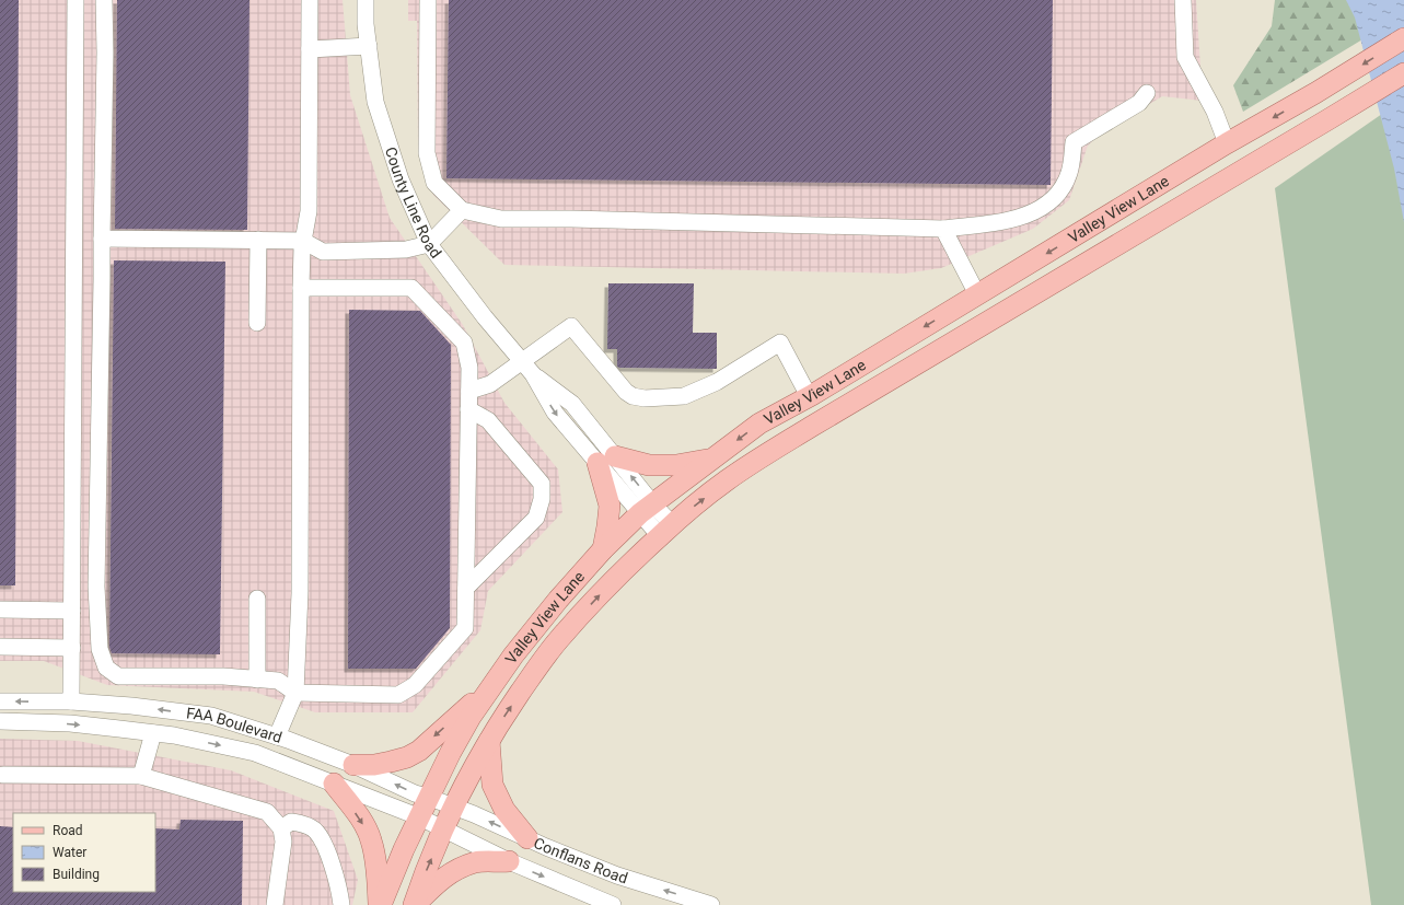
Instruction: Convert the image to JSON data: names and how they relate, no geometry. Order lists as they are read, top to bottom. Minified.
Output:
{"streets":{"main road":["Valley View Lane"],"street":["County Line Road","FAA Boulevard","Conflans Road"]},"crossings":[["County Line Road","Valley View Lane"],["Valley View Lane","FAA Boulevard"],["Valley View Lane","Conflans Road"],["FAA Boulevard","Conflans Road"]],"legend":["Road","Water","Building"]}
